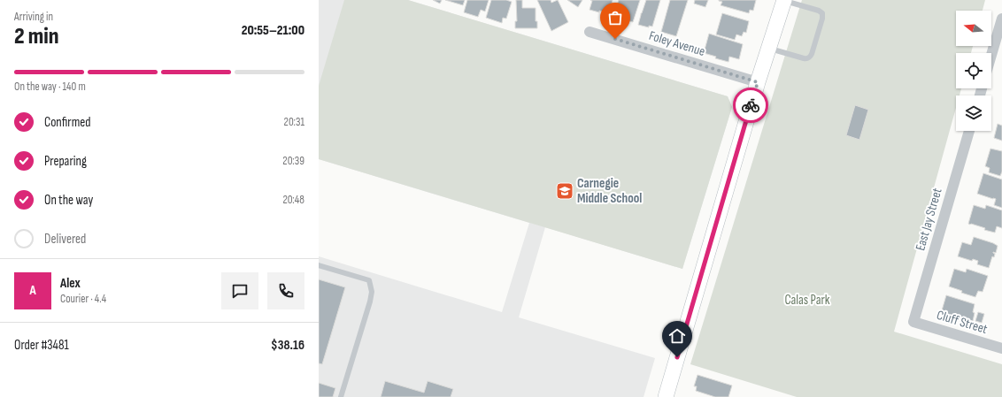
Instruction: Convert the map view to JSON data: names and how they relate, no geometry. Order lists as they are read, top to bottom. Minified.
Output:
{"streets":{"street":["Foley Avenue","East Jay Street","Cluff Street"]},"crossings":[["East Jay Street","Cluff Street"]],"parks":["Calas Park"],"places":{"school or university":["Carnegie Middle School"]},"north":"left","page":{"heading":["2 min","Arriving in","20:55–21:00"],"panel":["Alex","Courier · 4.4","Order #3481","$38.16"],"bar":"On the way · 140 m","list":[["Confirmed","20:31"],["Preparing","20:39"],["On the way","20:48"],"Delivered"],"round":"A"}}
